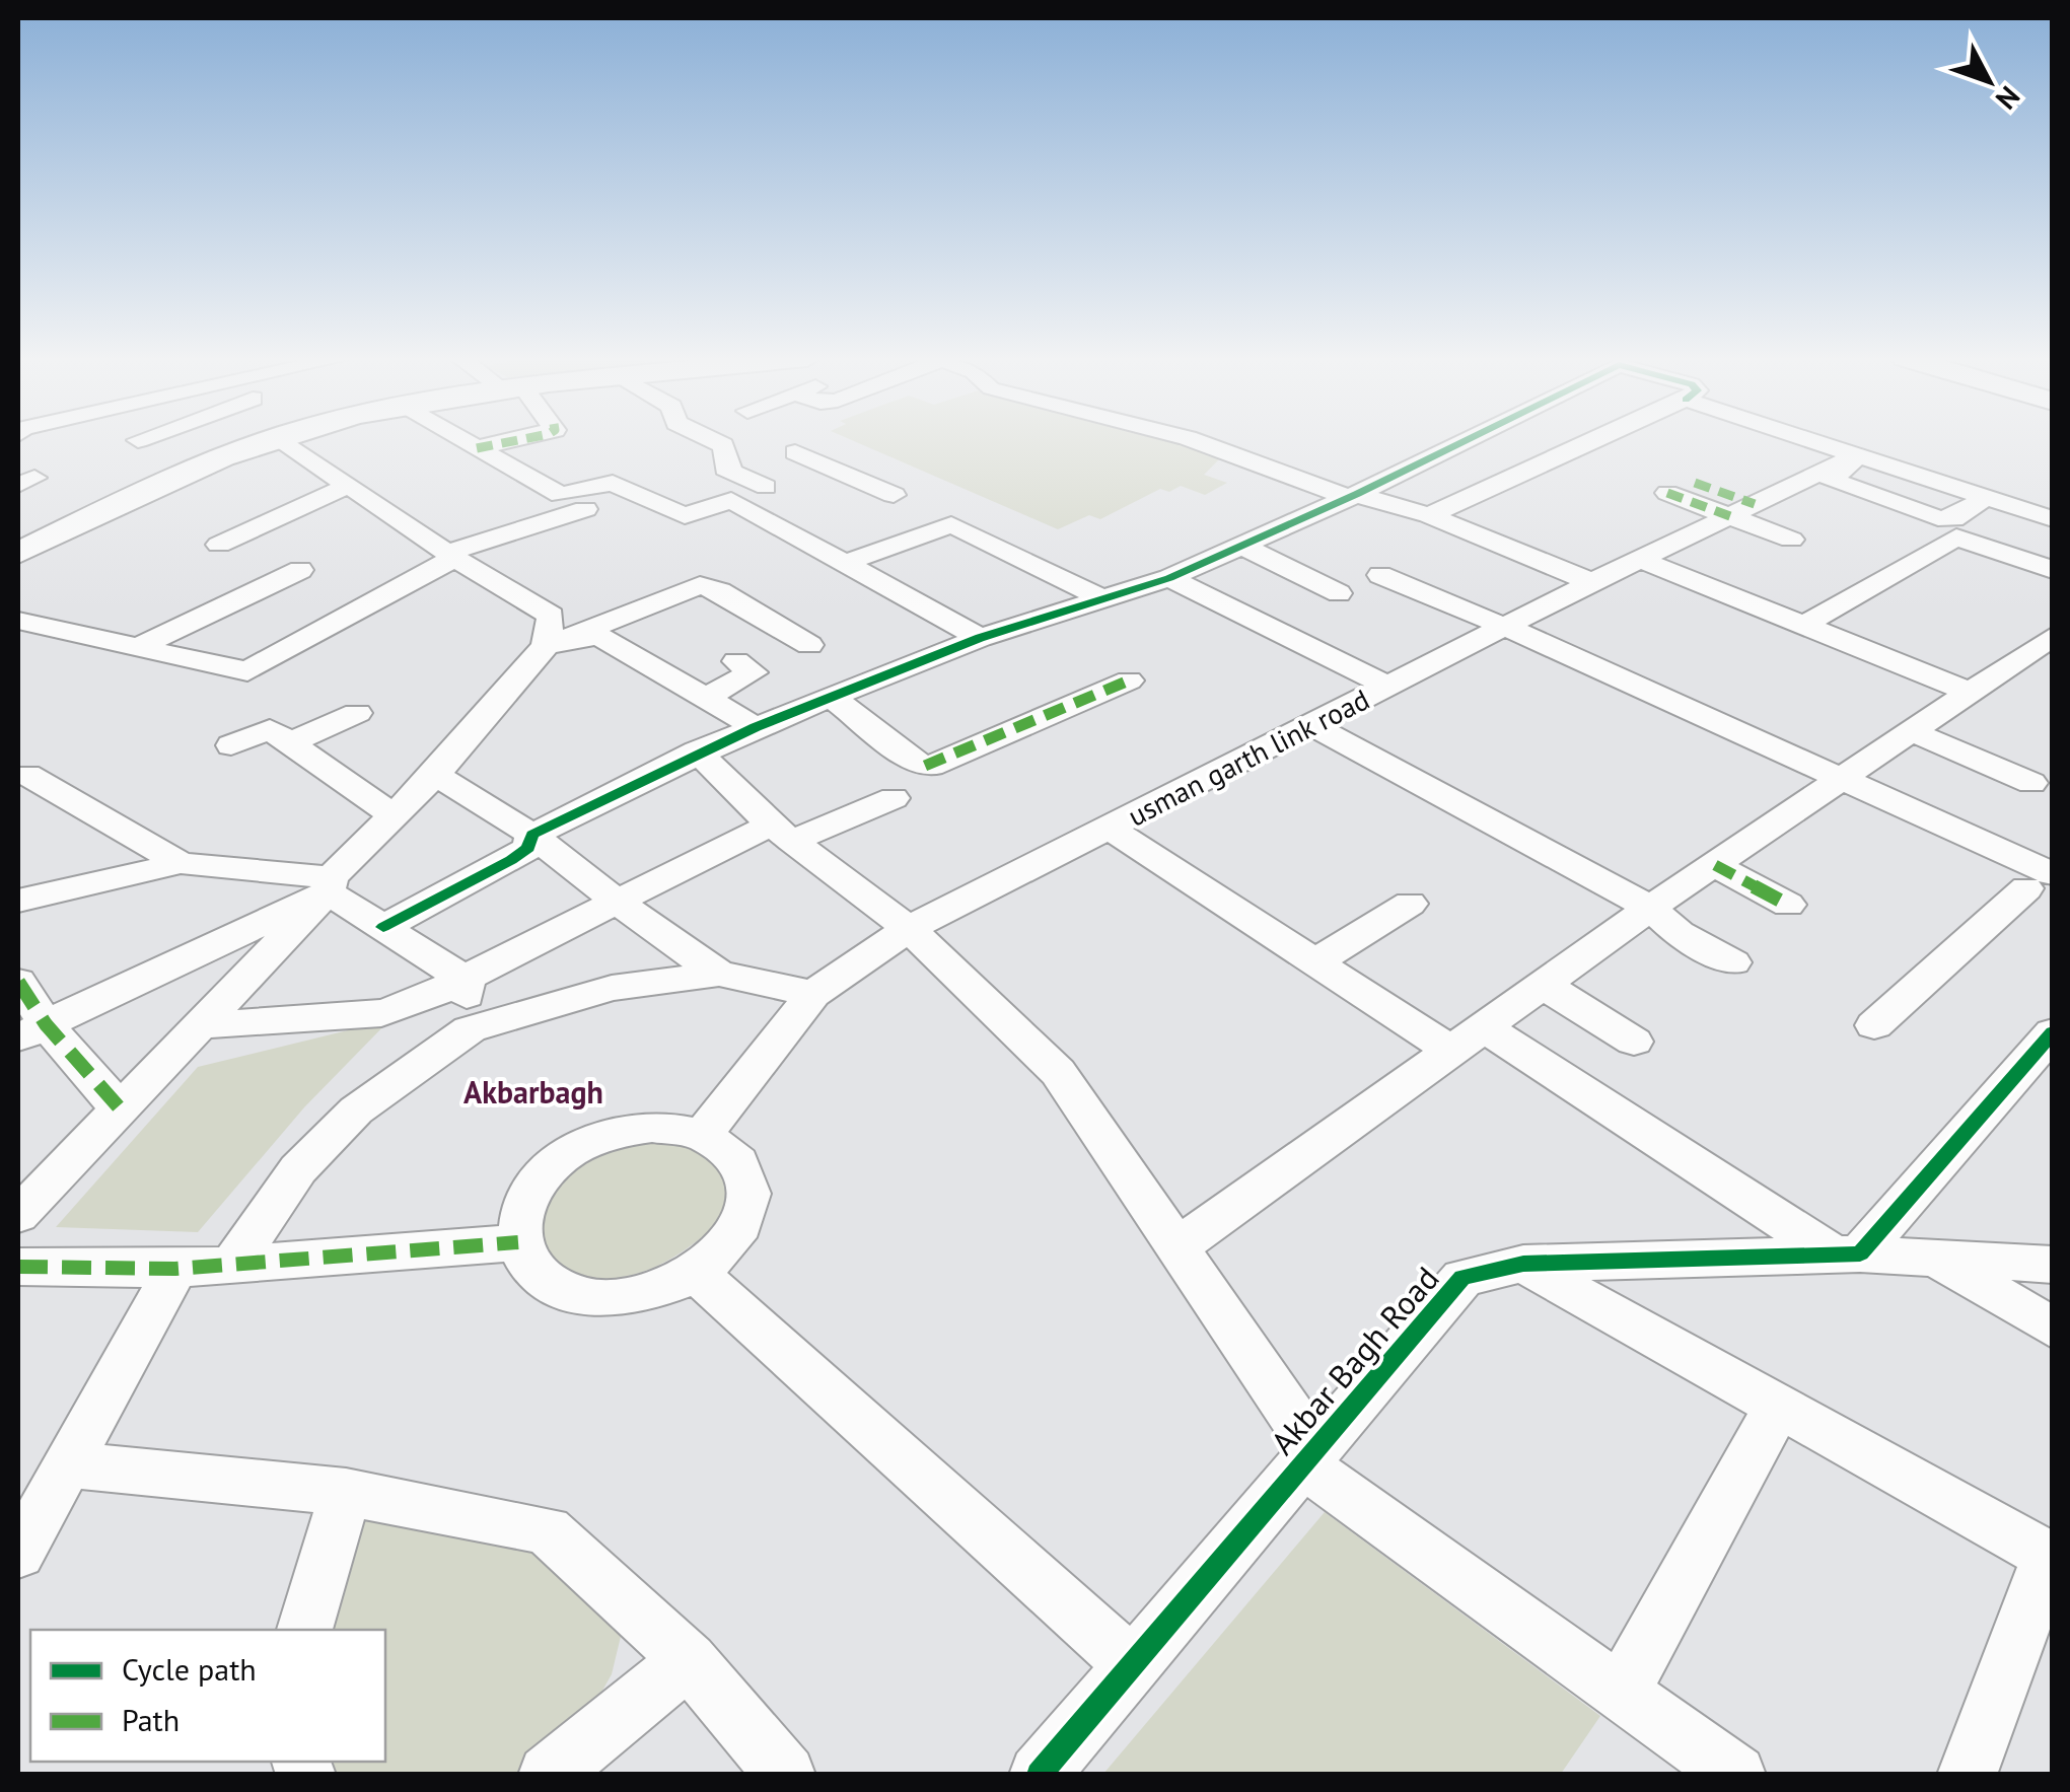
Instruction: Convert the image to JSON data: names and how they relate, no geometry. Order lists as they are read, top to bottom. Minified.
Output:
{"streets":{"street":["usman garth link road","Akbar Bagh Road"]},"districts":["Akbarbagh"],"legend":["Cycle path","Path"],"north":"bottom right"}
